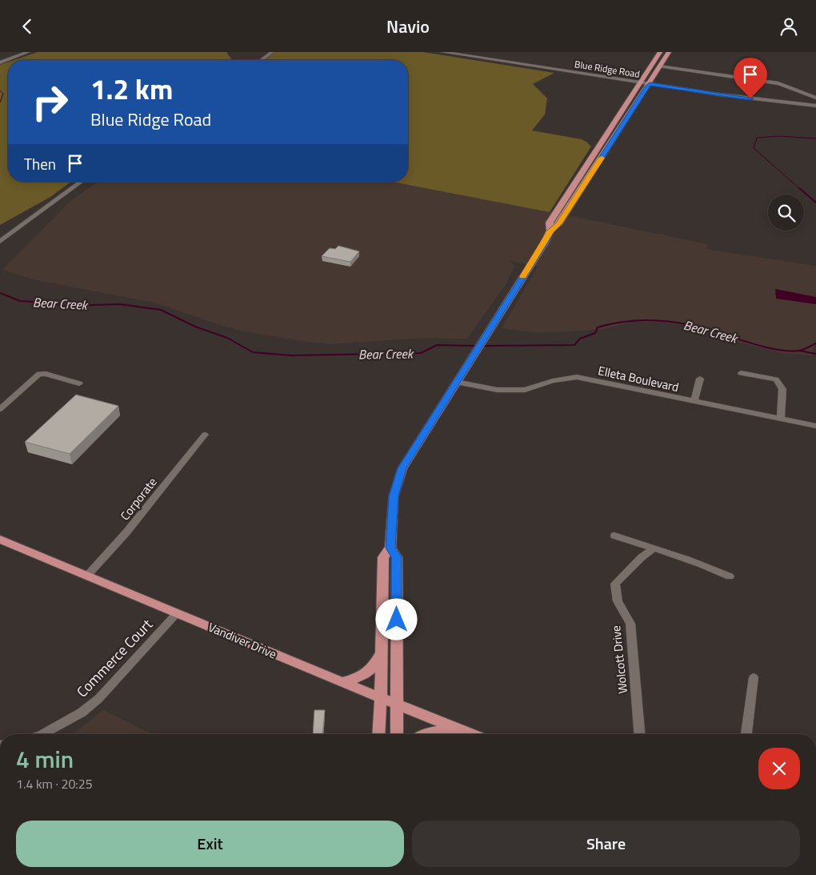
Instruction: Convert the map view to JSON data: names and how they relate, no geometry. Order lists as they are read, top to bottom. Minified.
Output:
{"streets":{"main road":["Vandiver Drive"],"street":["Blue Ridge Road","Elleta Boulevard","Corporate","Commerce Court","Wolcott Drive"]},"crossings":[["Corporate","Vandiver Drive"],["Vandiver Drive","Commerce Court"]],"water":["Bear Creek"],"page":{"header":"Navio","turn":["1.2 km","Blue Ridge Road"],"then":"Then","heading":["4 min","1.4 km · 20:25"],"buttons":["Exit","Share"]}}
